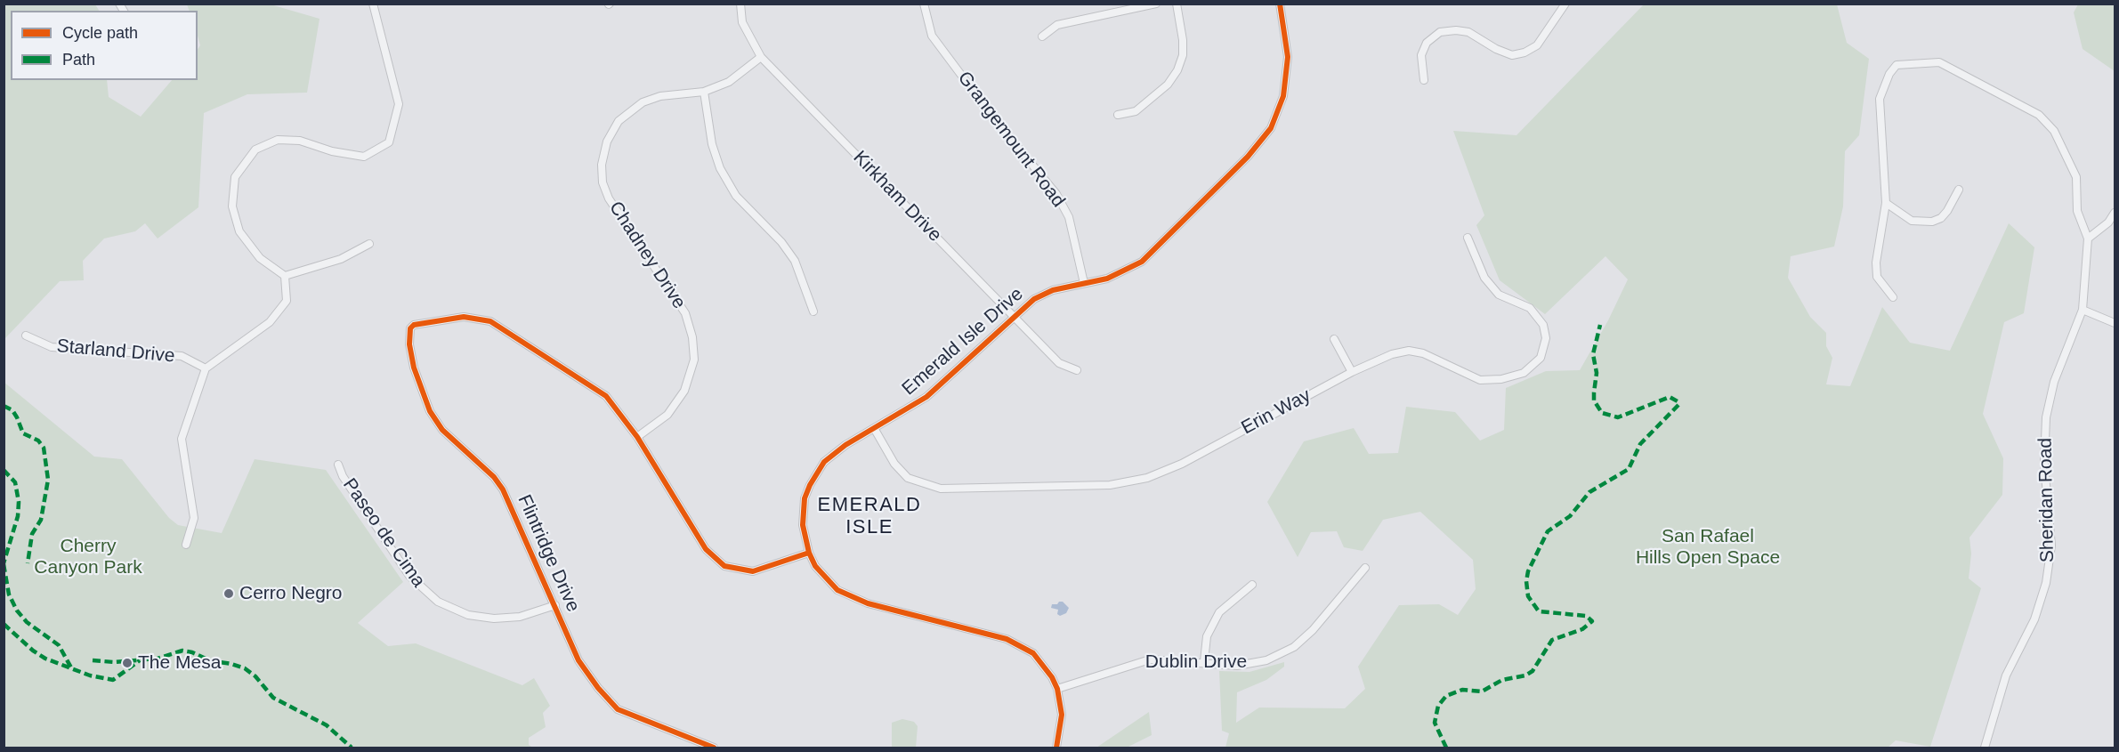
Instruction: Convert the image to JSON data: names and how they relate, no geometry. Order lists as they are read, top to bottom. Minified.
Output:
{"streets":{"street":["Grangemount Road","Kirkham Drive","Chadney Drive","Emerald Isle Drive","Starland Drive","Erin Way","Sheridan Road","Paseo de Cima","Flintridge Drive","Dublin Drive"]},"crossings":[["Grangemount Road","Emerald Isle Drive"],["Kirkham Drive","Chadney Drive"],["Kirkham Drive","Emerald Isle Drive"],["Chadney Drive","Flintridge Drive"],["Emerald Isle Drive","Erin Way"],["Emerald Isle Drive","Flintridge Drive"],["Emerald Isle Drive","Dublin Drive"],["Paseo de Cima","Flintridge Drive"]],"districts":["EMERALD ISLE"],"parks":["San Rafael Hills Open Space","Cherry Canyon Park"],"places":["Cerro Negro","The Mesa"],"legend":["Cycle path","Path"]}
